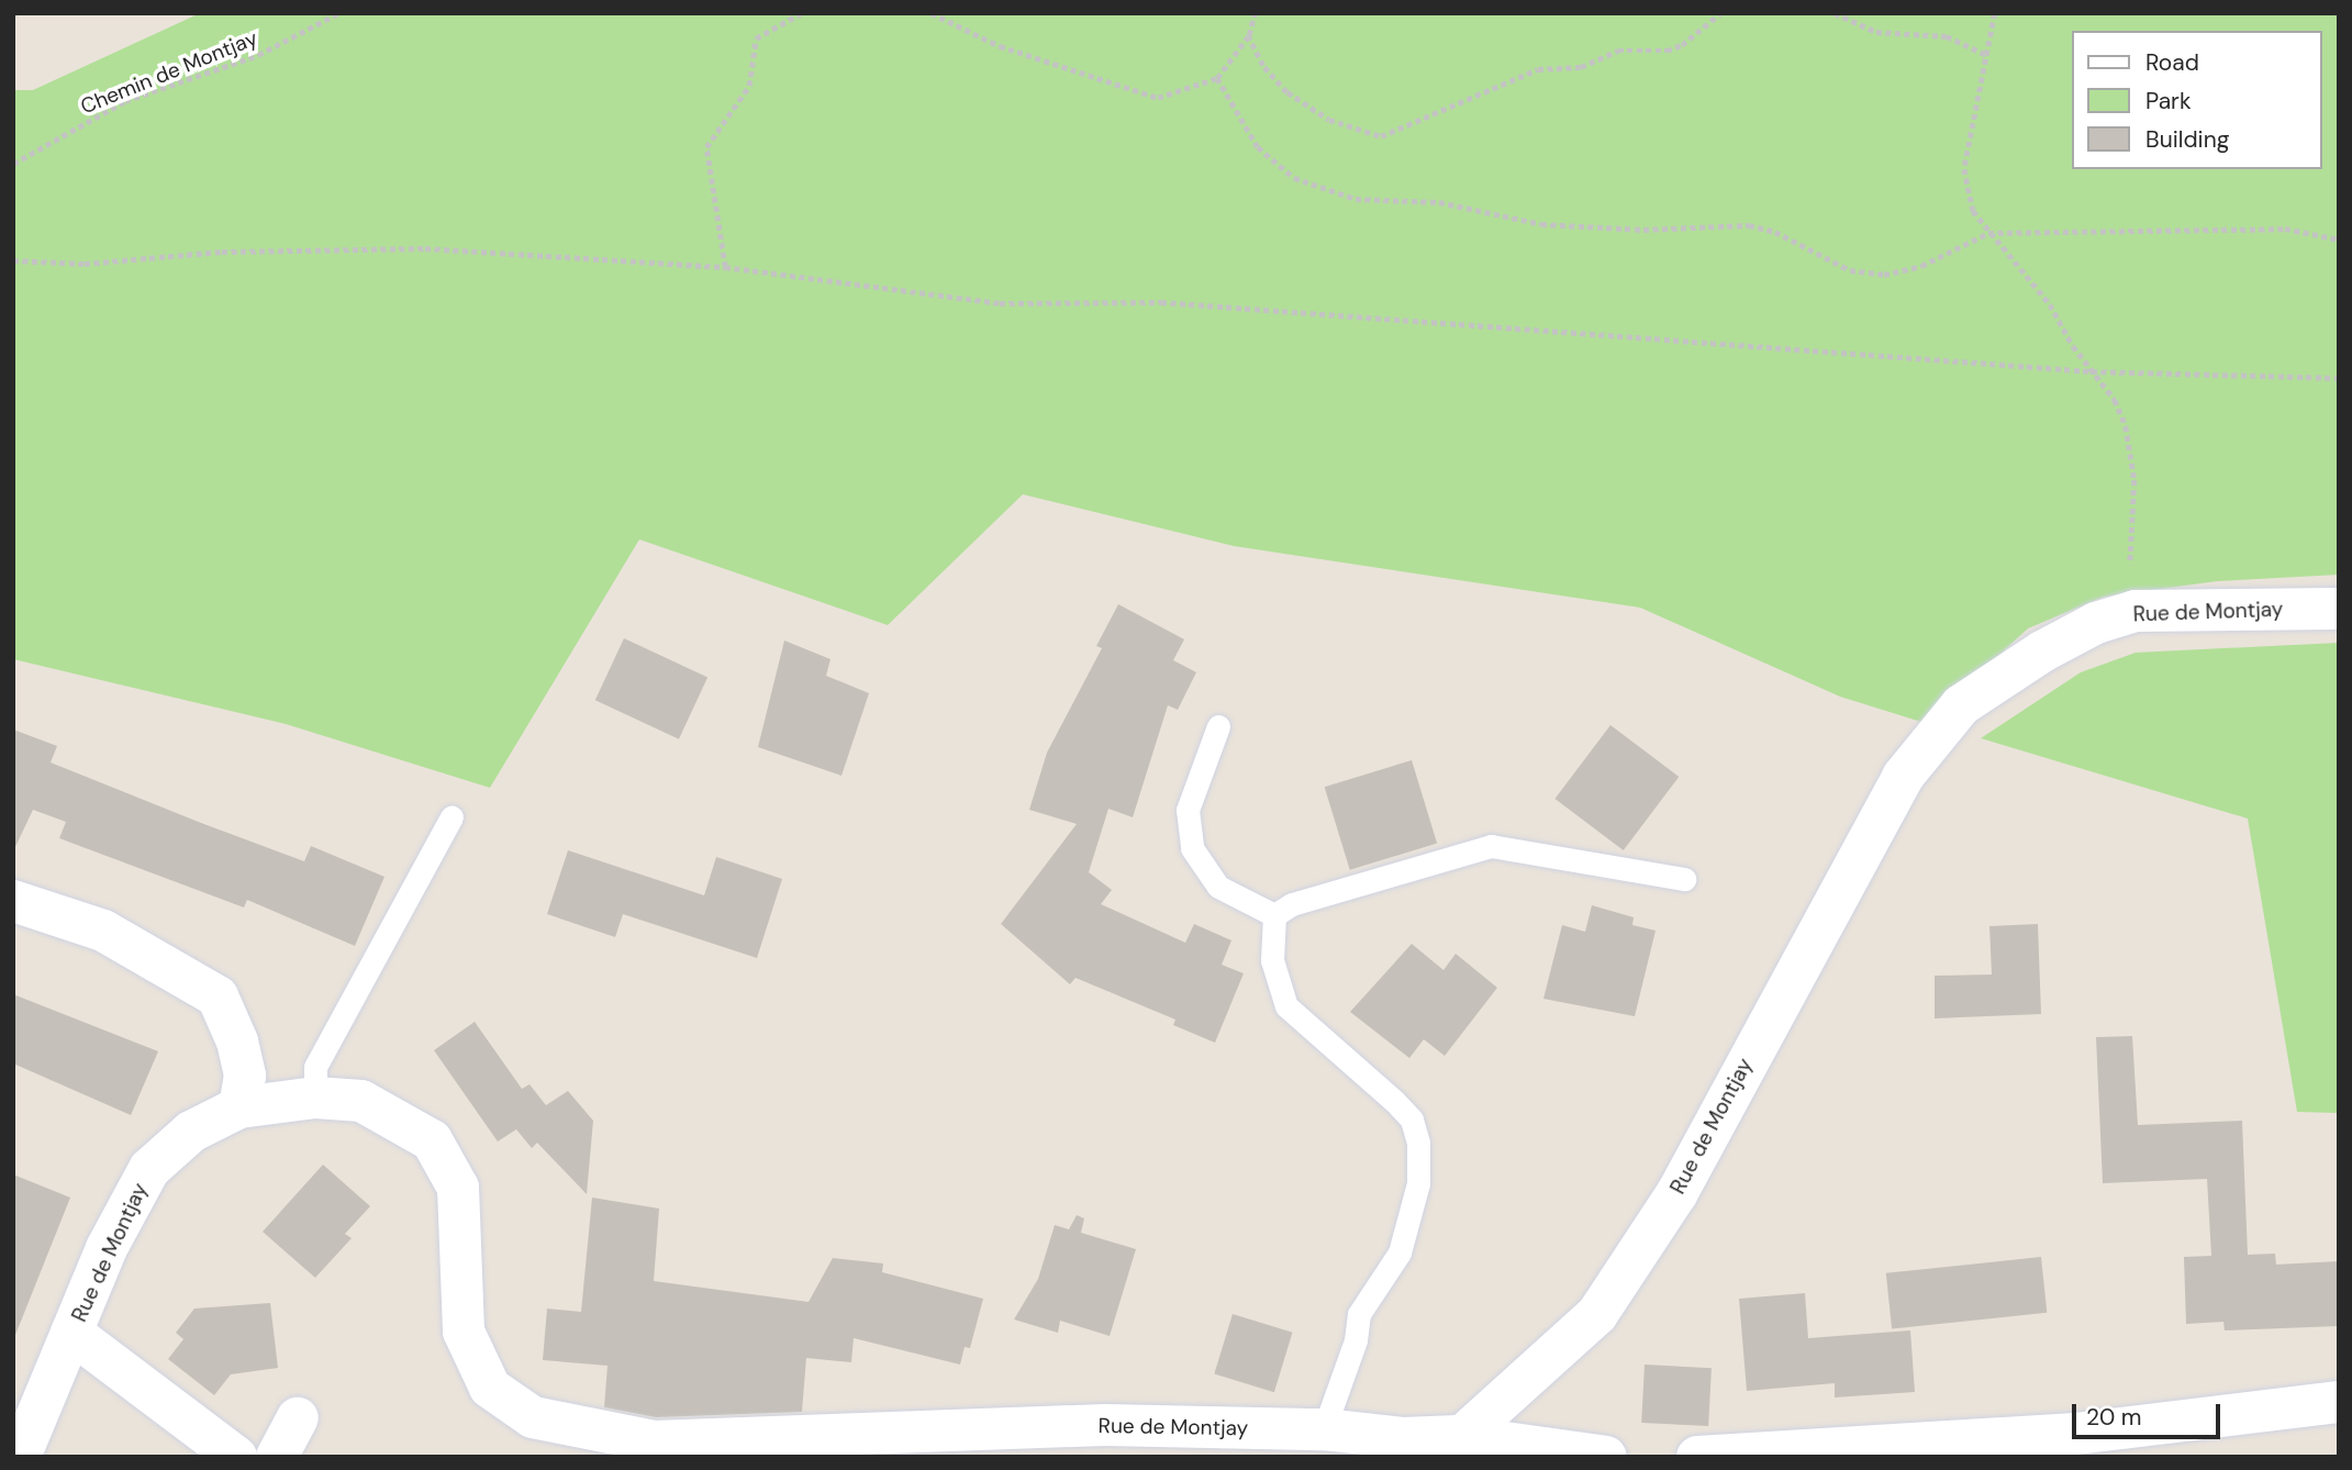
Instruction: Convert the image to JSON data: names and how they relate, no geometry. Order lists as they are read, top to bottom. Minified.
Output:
{"streets":{"street":["Rue de Montjay"],"path":["Chemin de Montjay"]},"legend":["Road","Park","Building"],"scale_bar":"20 m"}
